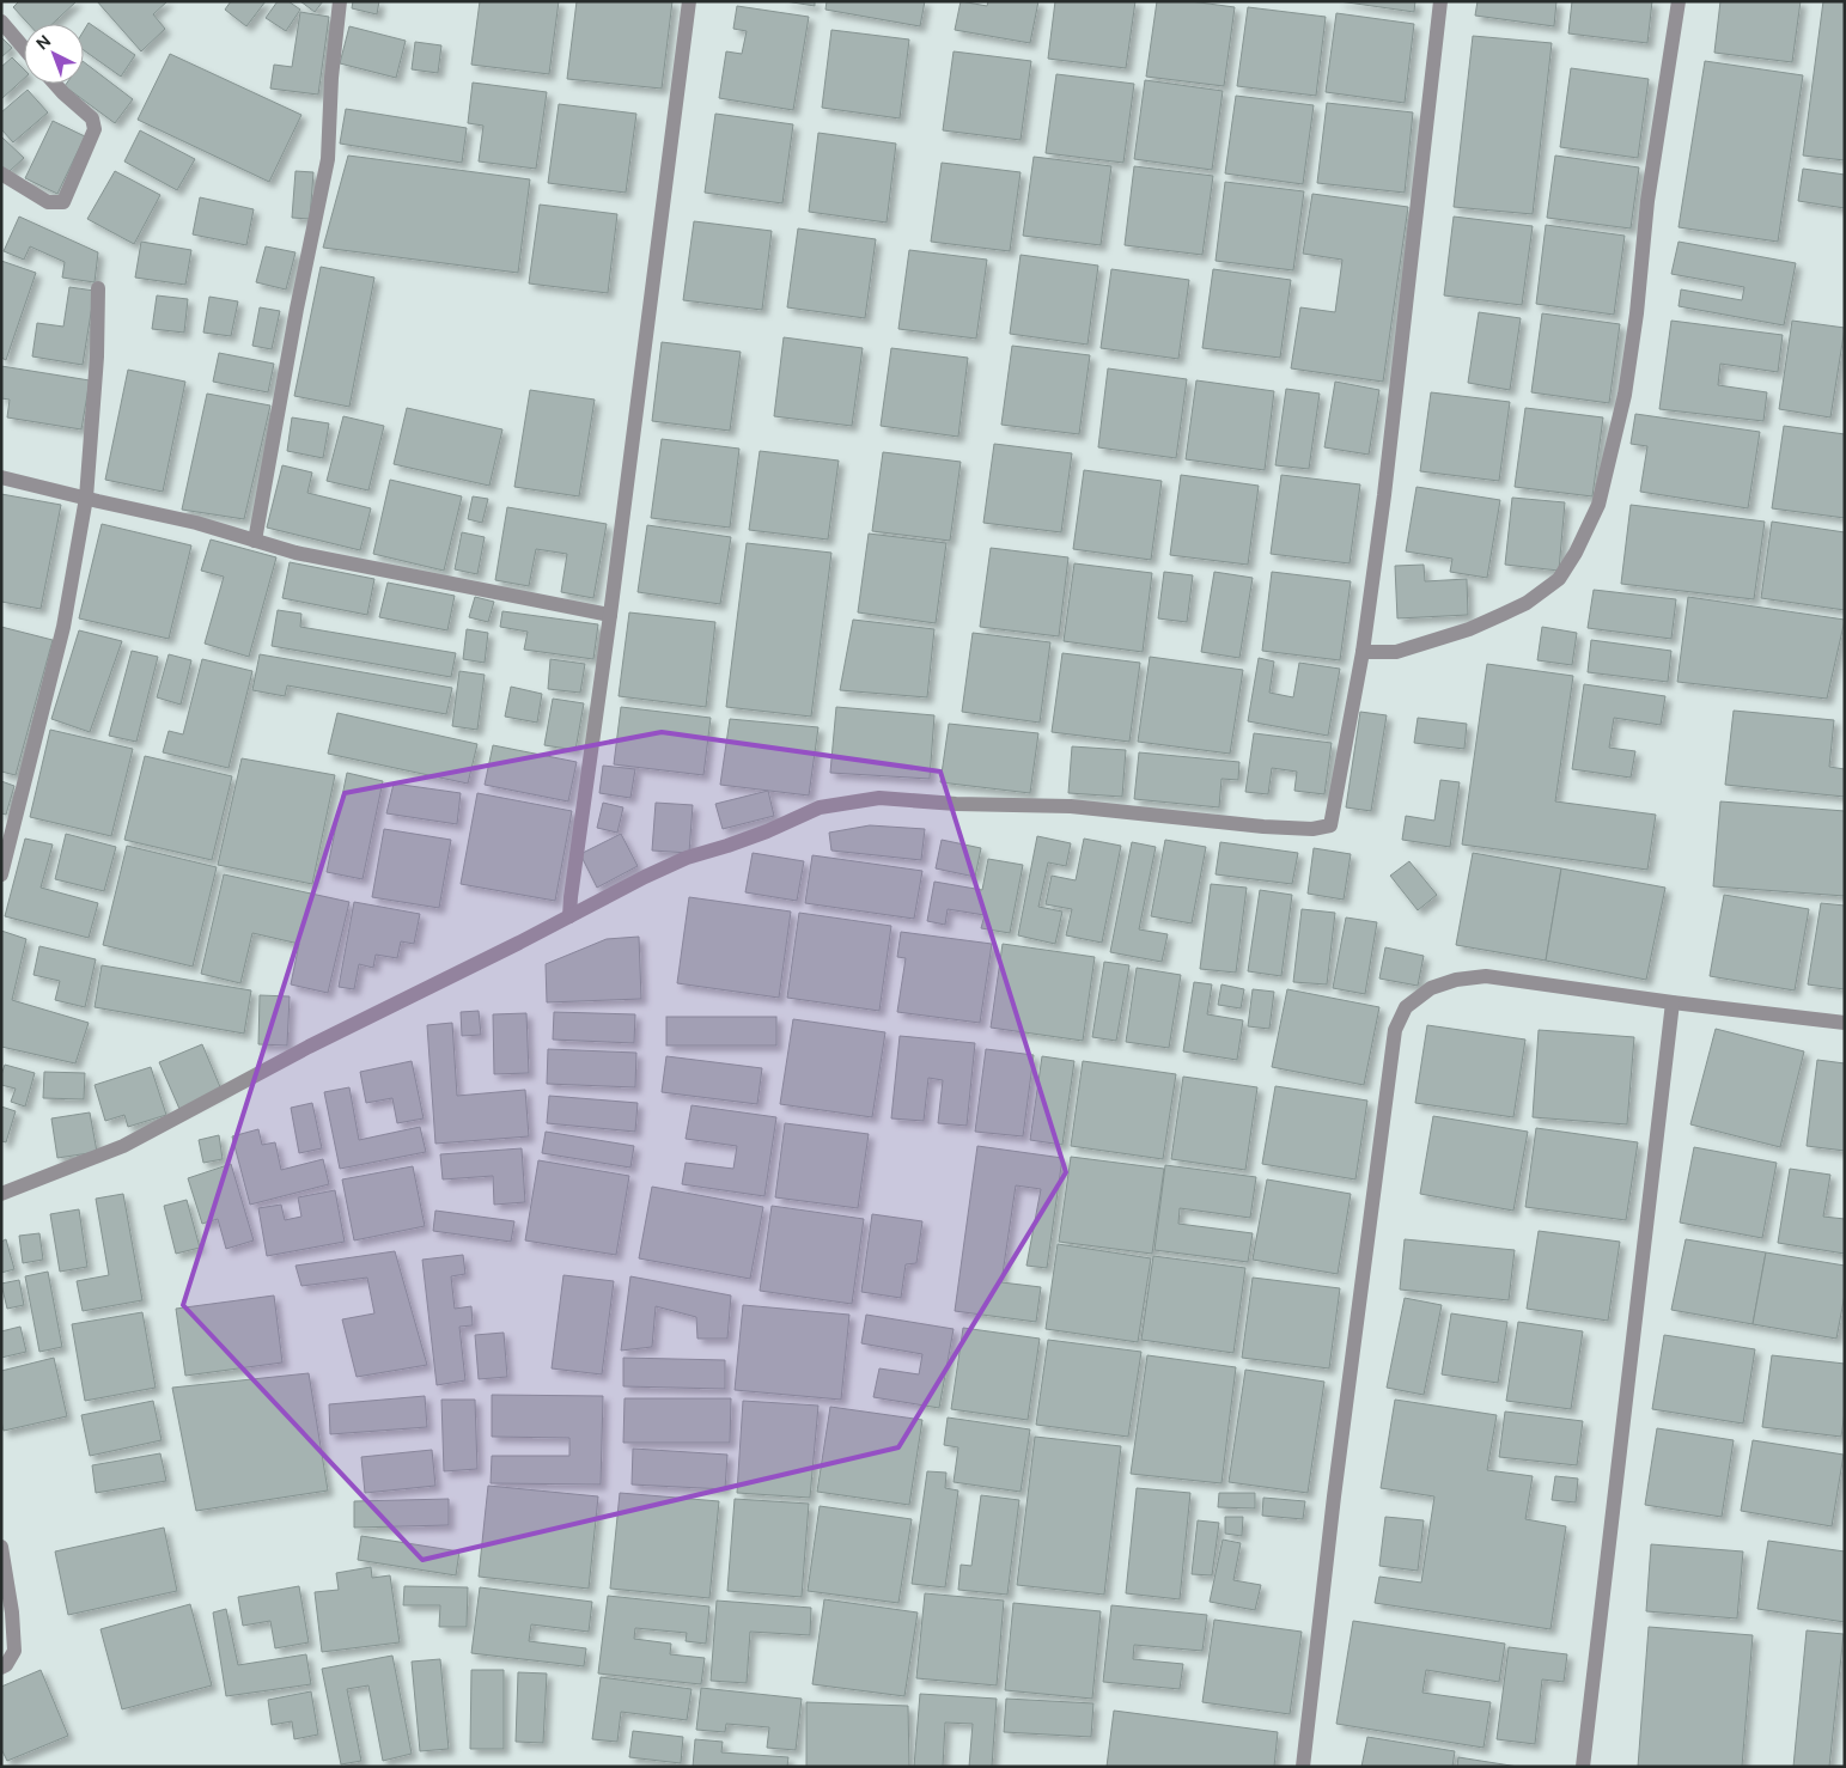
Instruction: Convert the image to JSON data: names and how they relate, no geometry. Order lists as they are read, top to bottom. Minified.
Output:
{"north":"top left"}
